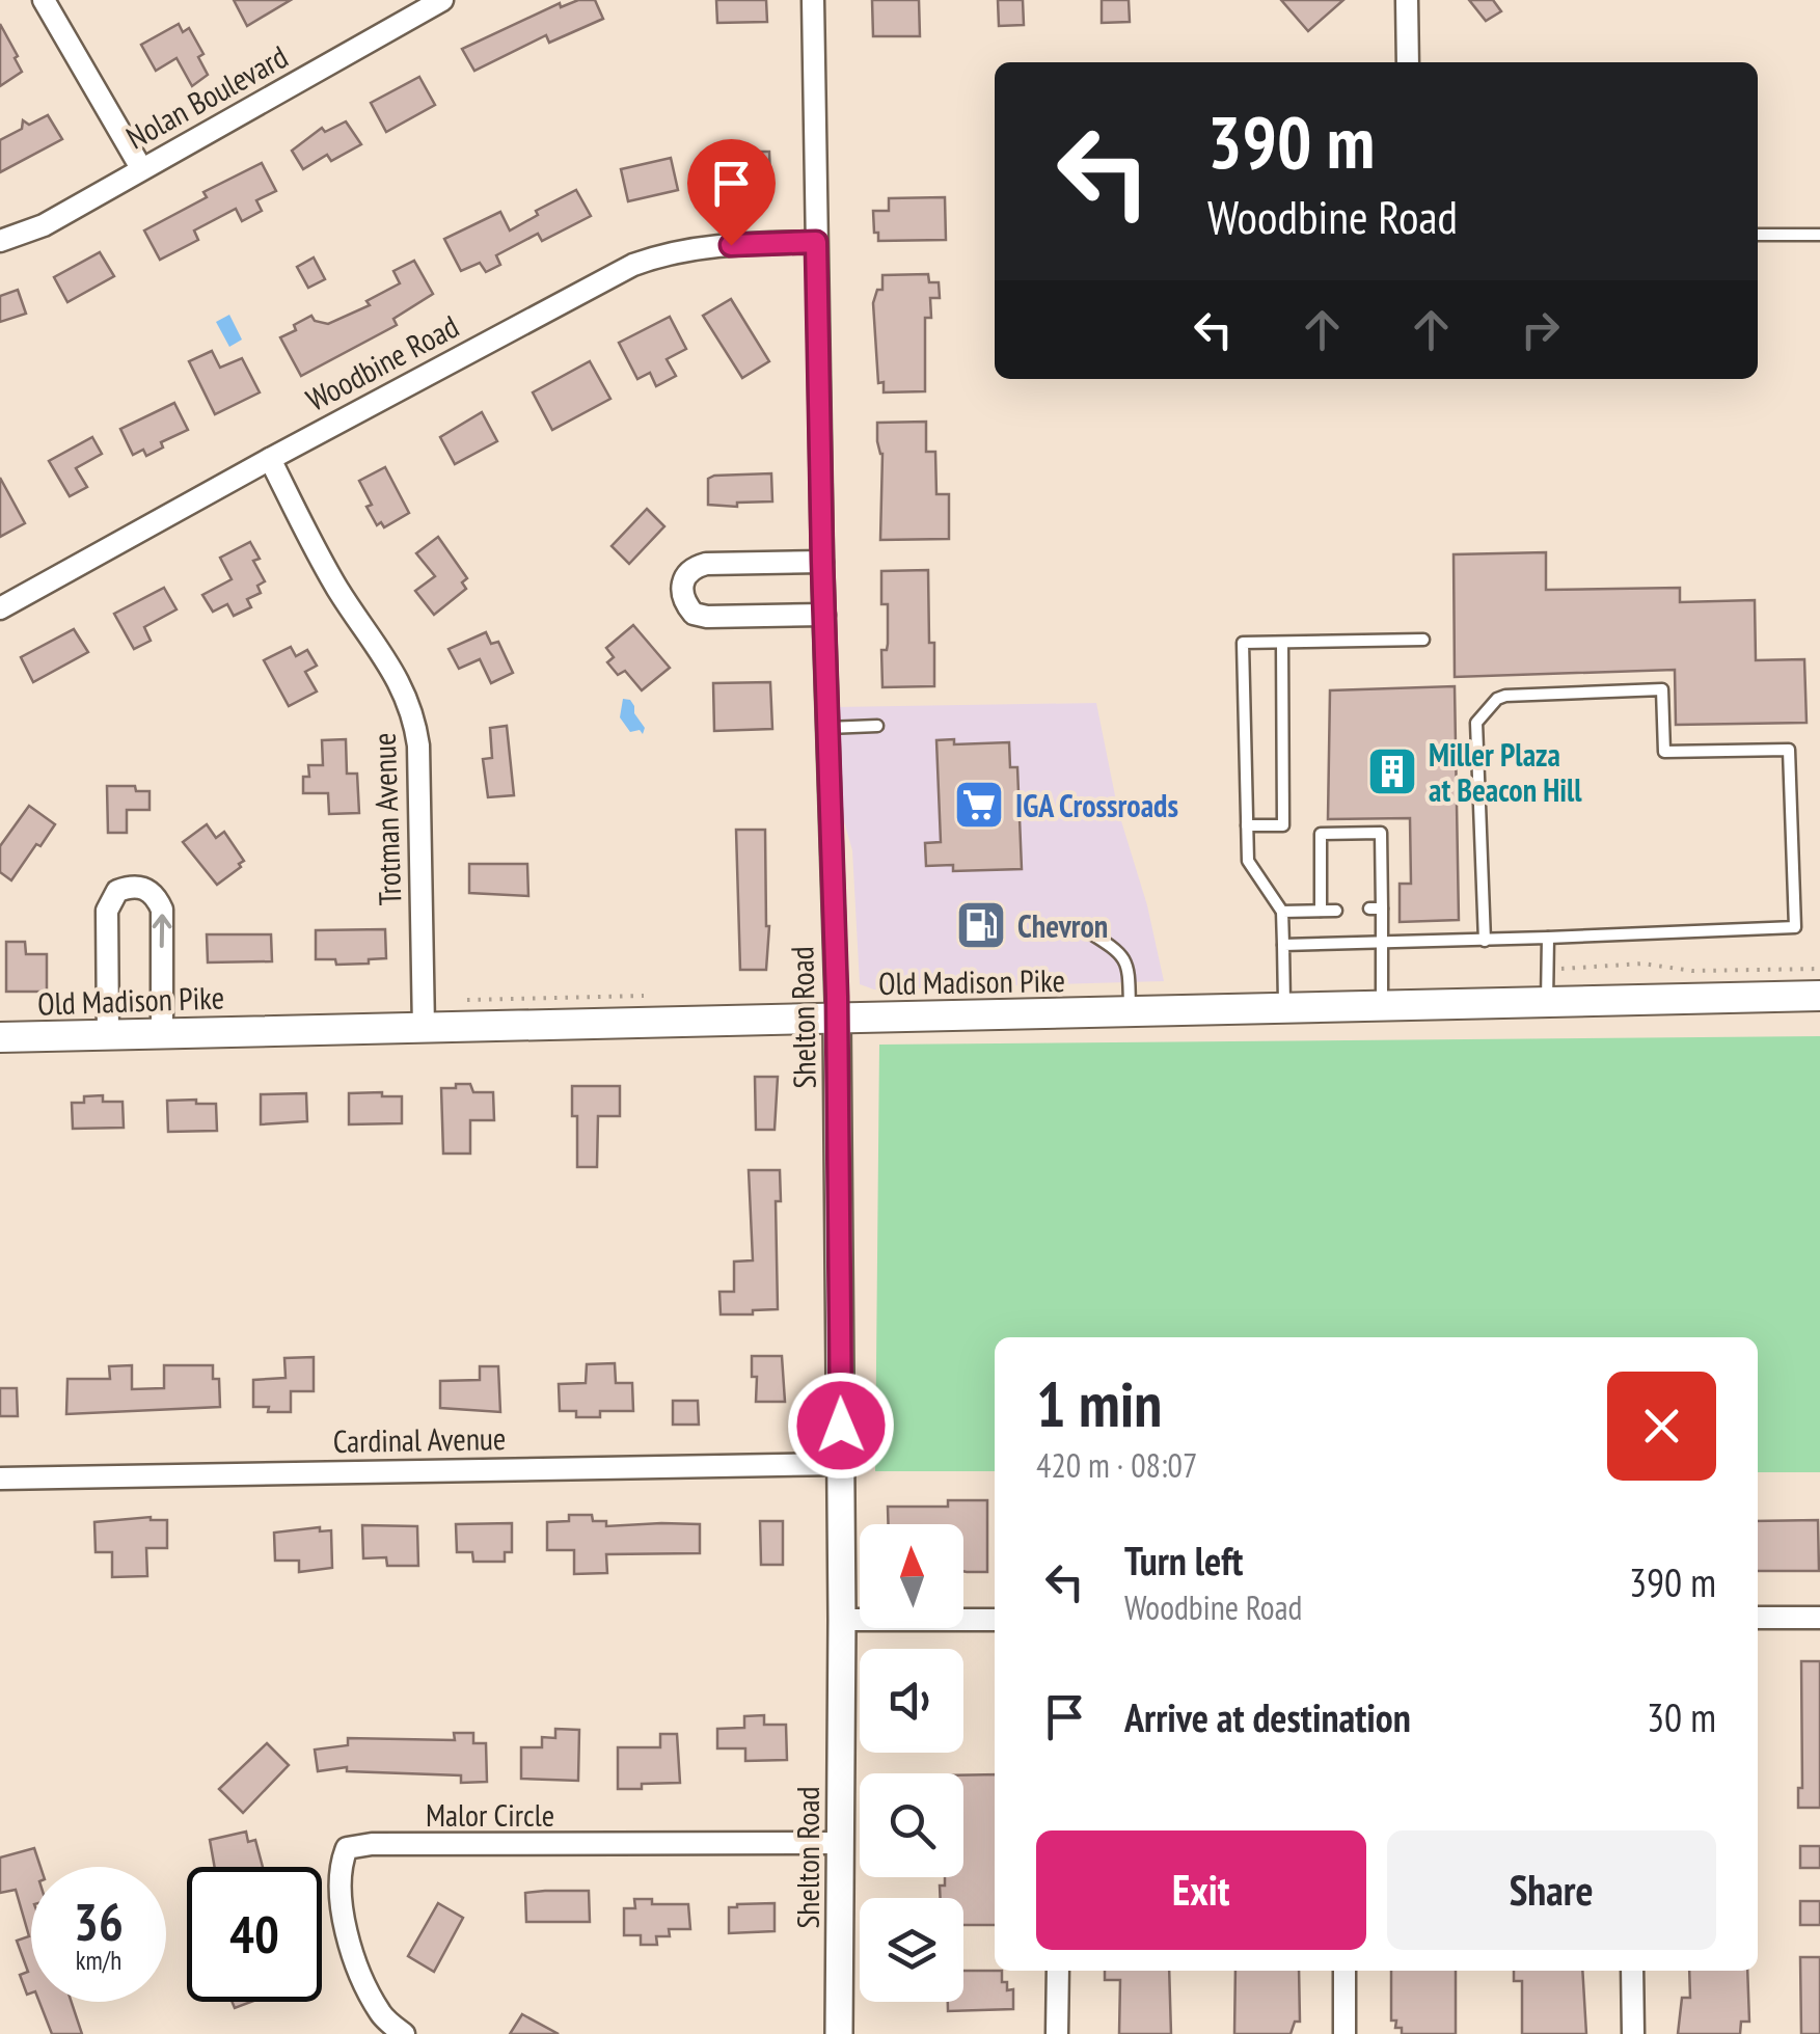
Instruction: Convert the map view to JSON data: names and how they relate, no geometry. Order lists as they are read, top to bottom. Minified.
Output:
{"streets":{"main road":["Old Madison Pike"],"street":["Nolan Boulevard","Woodbine Road","Trotman Avenue","Shelton Road","Cardinal Avenue","Malor Circle"]},"crossings":[["Woodbine Road","Trotman Avenue"],["Woodbine Road","Shelton Road"],["Trotman Avenue","Old Madison Pike"],["Old Madison Pike","Shelton Road"],["Shelton Road","Cardinal Avenue"],["Shelton Road","Malor Circle"]],"places":{"building":["Miller Plaza at Beacon Hill"],"supermarket":["IGA Crossroads"],"fuel station":["Chevron"]},"north":"top","page":{"turn":["390 m","Woodbine Road"],"heading":["1 min","420 m · 08:07"],"list":[{"name":"Turn left","note":"Woodbine Road","value":"390 m"},{"name":"Arrive at destination","value":"30 m"}],"buttons":["Exit","Share"],"speed":"36 km/h","limit":"40"}}
